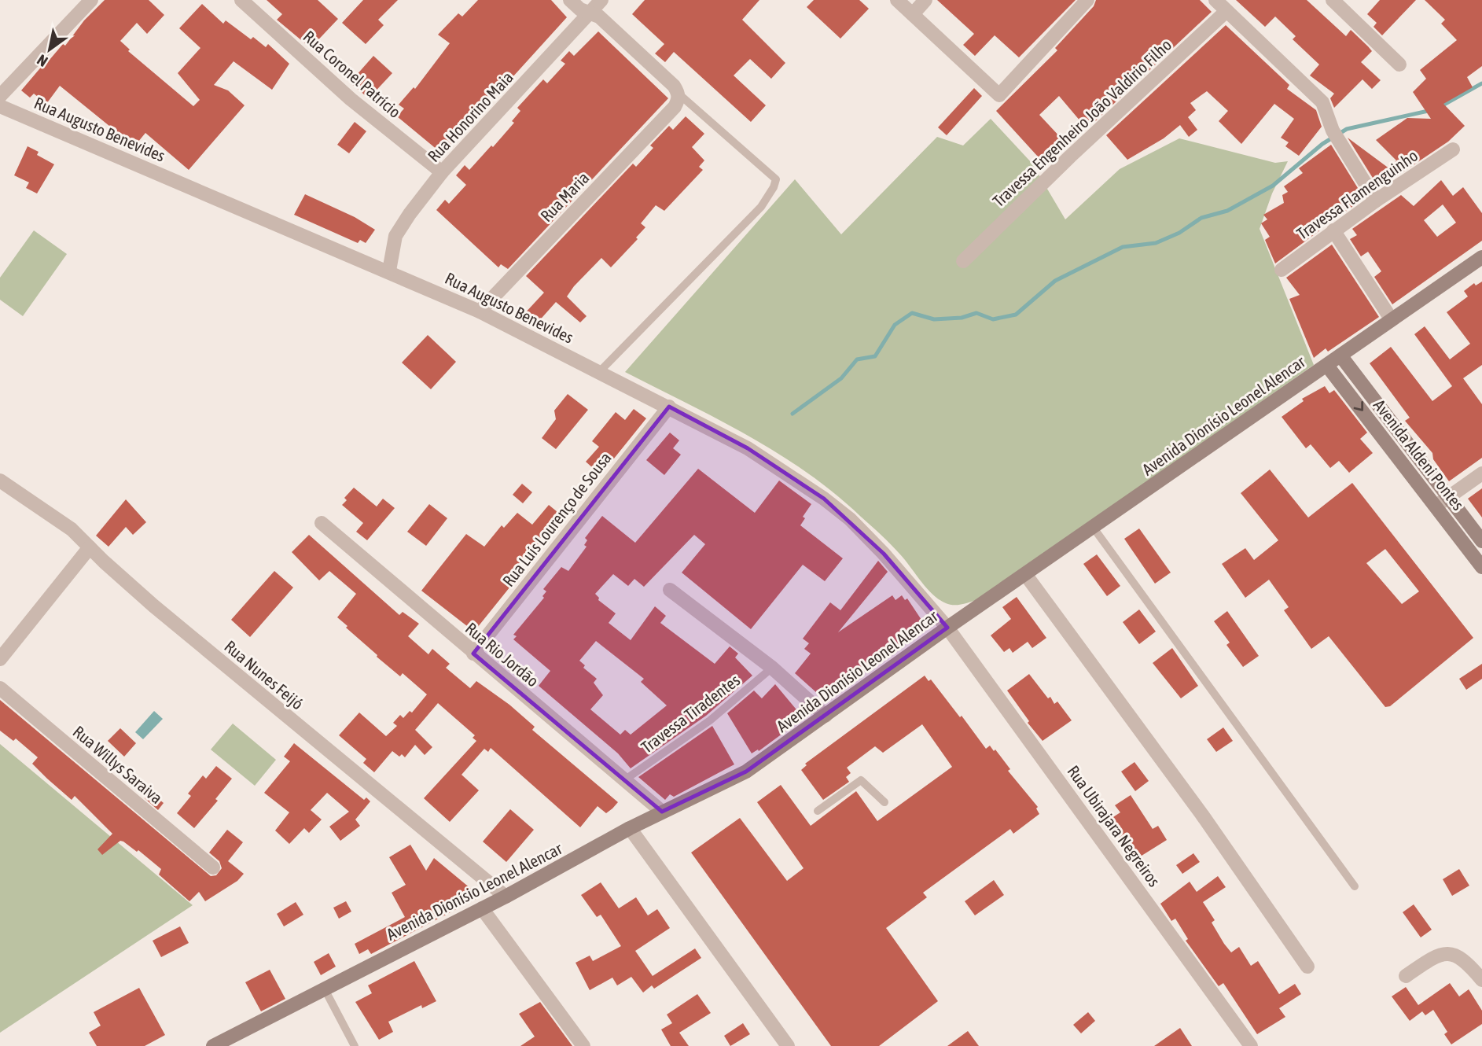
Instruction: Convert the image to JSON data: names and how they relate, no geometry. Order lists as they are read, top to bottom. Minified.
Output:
{"streets":{"main road":["Avenida Dionísio Leonel Alencar","Avenida Aldeni Pontes"],"street":["Rua Coronel Patrício","Rua Honorino Maia","Travessa Engenheiro João Valdirio Filho","Rua Augusto Benevides","Travessa Flamenguinho","Rua Maria","Rua Luís Lourenço de Sousa","Rua Rio Jordão","Rua Nunes Feijó","Rua Willys Saraiva","Rua Ubirajara Negreiros"],"lane":["Travessa Tiradentes"]},"crossings":[["Rua Coronel Patrício","Rua Honorino Maia"],["Rua Honorino Maia","Rua Augusto Benevides"],["Rua Augusto Benevides","Rua Maria"],["Rua Augusto Benevides","Avenida Dionísio Leonel Alencar"],["Rua Augusto Benevides","Rua Luís Lourenço de Sousa"],["Rua Augusto Benevides","Rua Ubirajara Negreiros"],["Avenida Dionísio Leonel Alencar","Avenida Aldeni Pontes"],["Avenida Dionísio Leonel Alencar","Rua Rio Jordão"],["Avenida Dionísio Leonel Alencar","Rua Nunes Feijó"],["Avenida Dionísio Leonel Alencar","Rua Ubirajara Negreiros"],["Rua Luís Lourenço de Sousa","Rua Rio Jordão"],["Rua Rio Jordão","Travessa Tiradentes"]],"north":"bottom left"}
